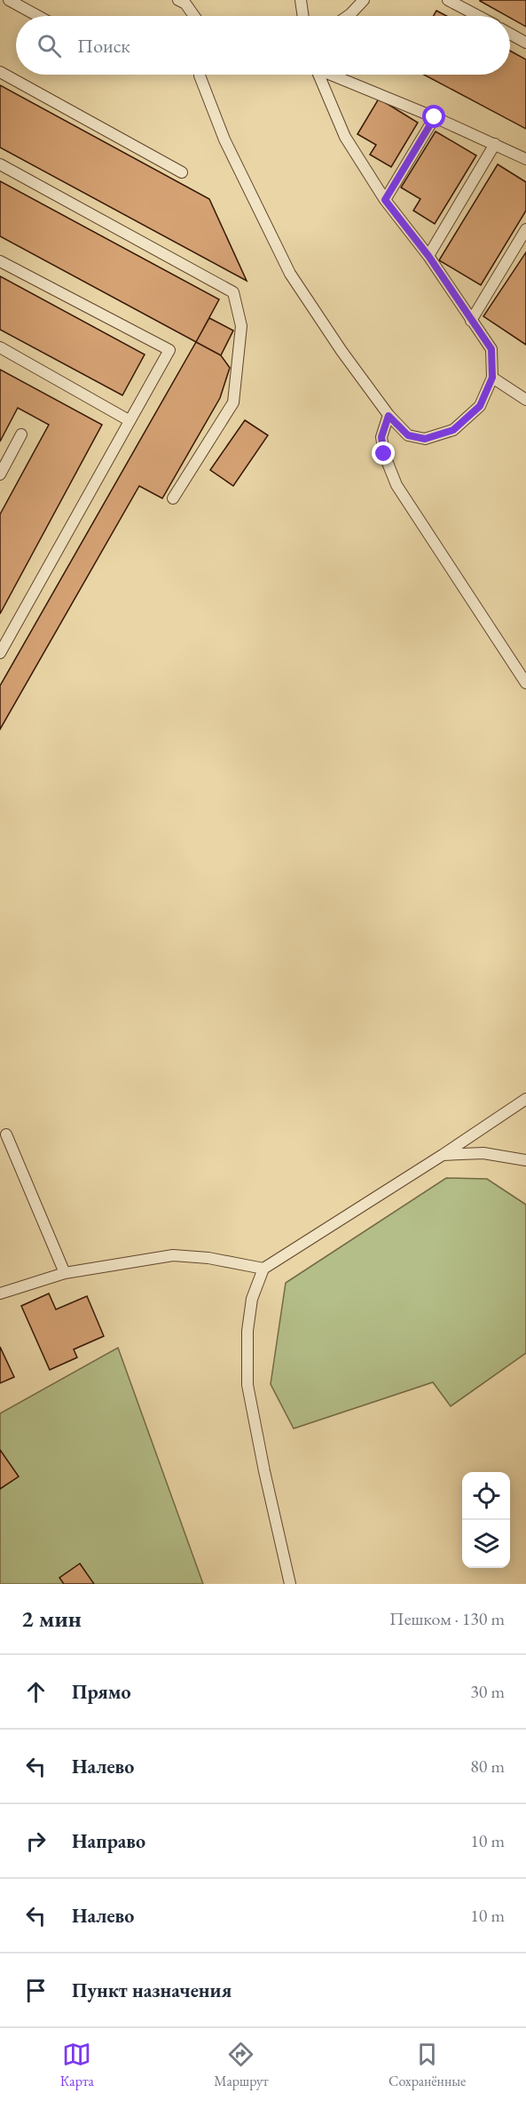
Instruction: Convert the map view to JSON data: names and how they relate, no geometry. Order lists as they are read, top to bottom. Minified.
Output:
{"page":{"search":"Поиск","heading":["2 мин","Пешком · 130 m"],"list":[["Прямо","30 m"],["Налево","80 m"],["Направо","10 m"],["Налево","10 m"],"Пункт назначения"],"nav":["Карта","Маршрут","Сохранённые"]}}
